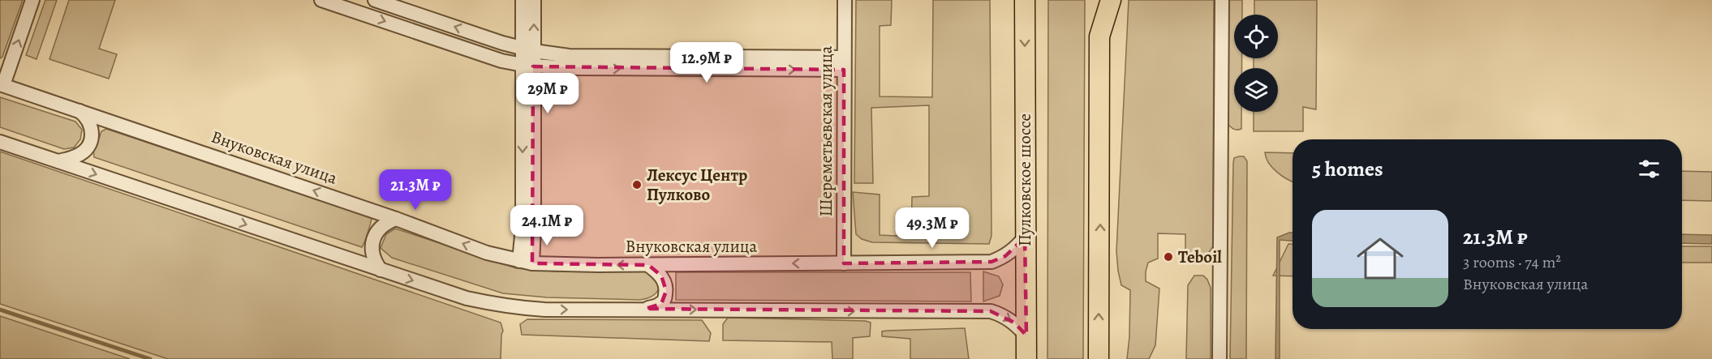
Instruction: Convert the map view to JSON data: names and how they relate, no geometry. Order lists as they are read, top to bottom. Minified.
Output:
{"streets":{"highway":["Пулковское шоссе"],"street":["Шереметьевская улица","Внуковская улица"]},"crossings":[["Шереметьевская улица","Внуковская улица"],["Внуковская улица","Пулковское шоссе"]],"places":["Лексус Центр Пулково","Teboil"],"page":{"price":["12.9M ₽","29M ₽","21.3M ₽","24.1M ₽","49.3M ₽"],"heading":"5 homes","list":[{"name":"21.3M ₽","note":"3 rooms · 74 m² · Внуковская улица"}]}}
